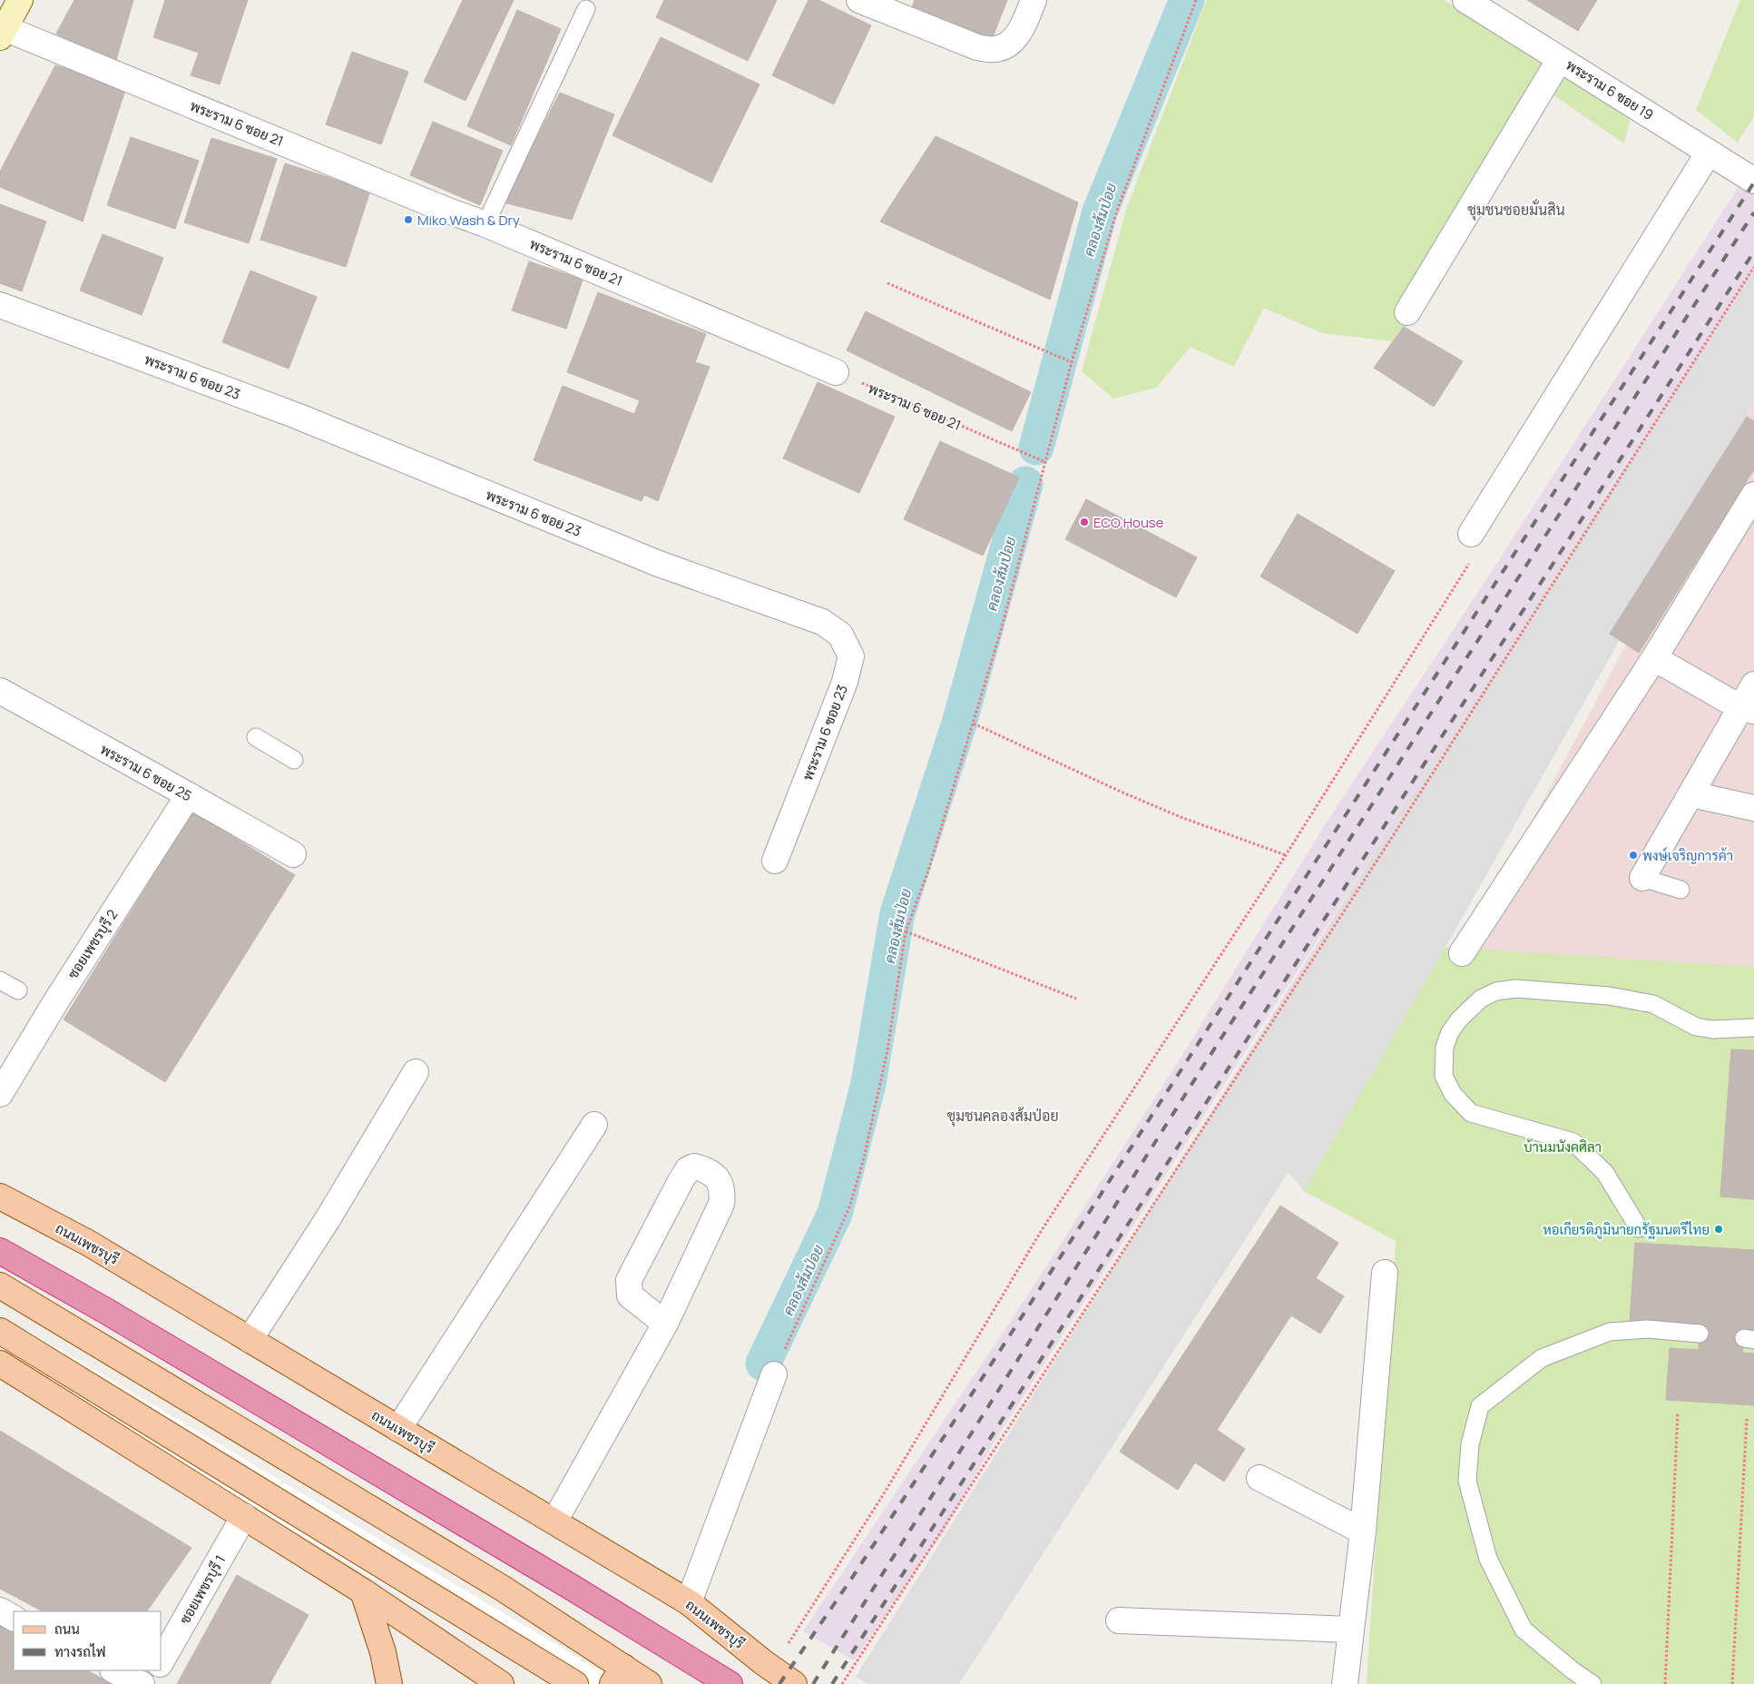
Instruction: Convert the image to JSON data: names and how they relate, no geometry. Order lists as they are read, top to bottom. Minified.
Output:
{"streets":{"main road":["ถนนเพชรบุรี"],"street":["พระราม 6 ซอย 19","พระราม 6 ซอย 21","พระราม 6 ซอย 23","พระราม 6 ซอย 25","ซอยเพชรบุรี 2","ซอยเพชรบุรี 1"]},"crossings":[["พระราม 6 ซอย 25","ซอยเพชรบุรี 2"]],"districts":["ชุมชนซอยมั่นสิน","ชุมชนคลองส้มป่อย"],"water":["คลองส้มป่อย"],"parks":["บ้านมนังคศิลา"],"places":["Miko Wash & Dry","ECO House","พงษ์เจริญการค้า","หอเกียรติภูมินายกรัฐมนตรีไทย"],"legend":["ถนน","ทางรถไฟ"]}
